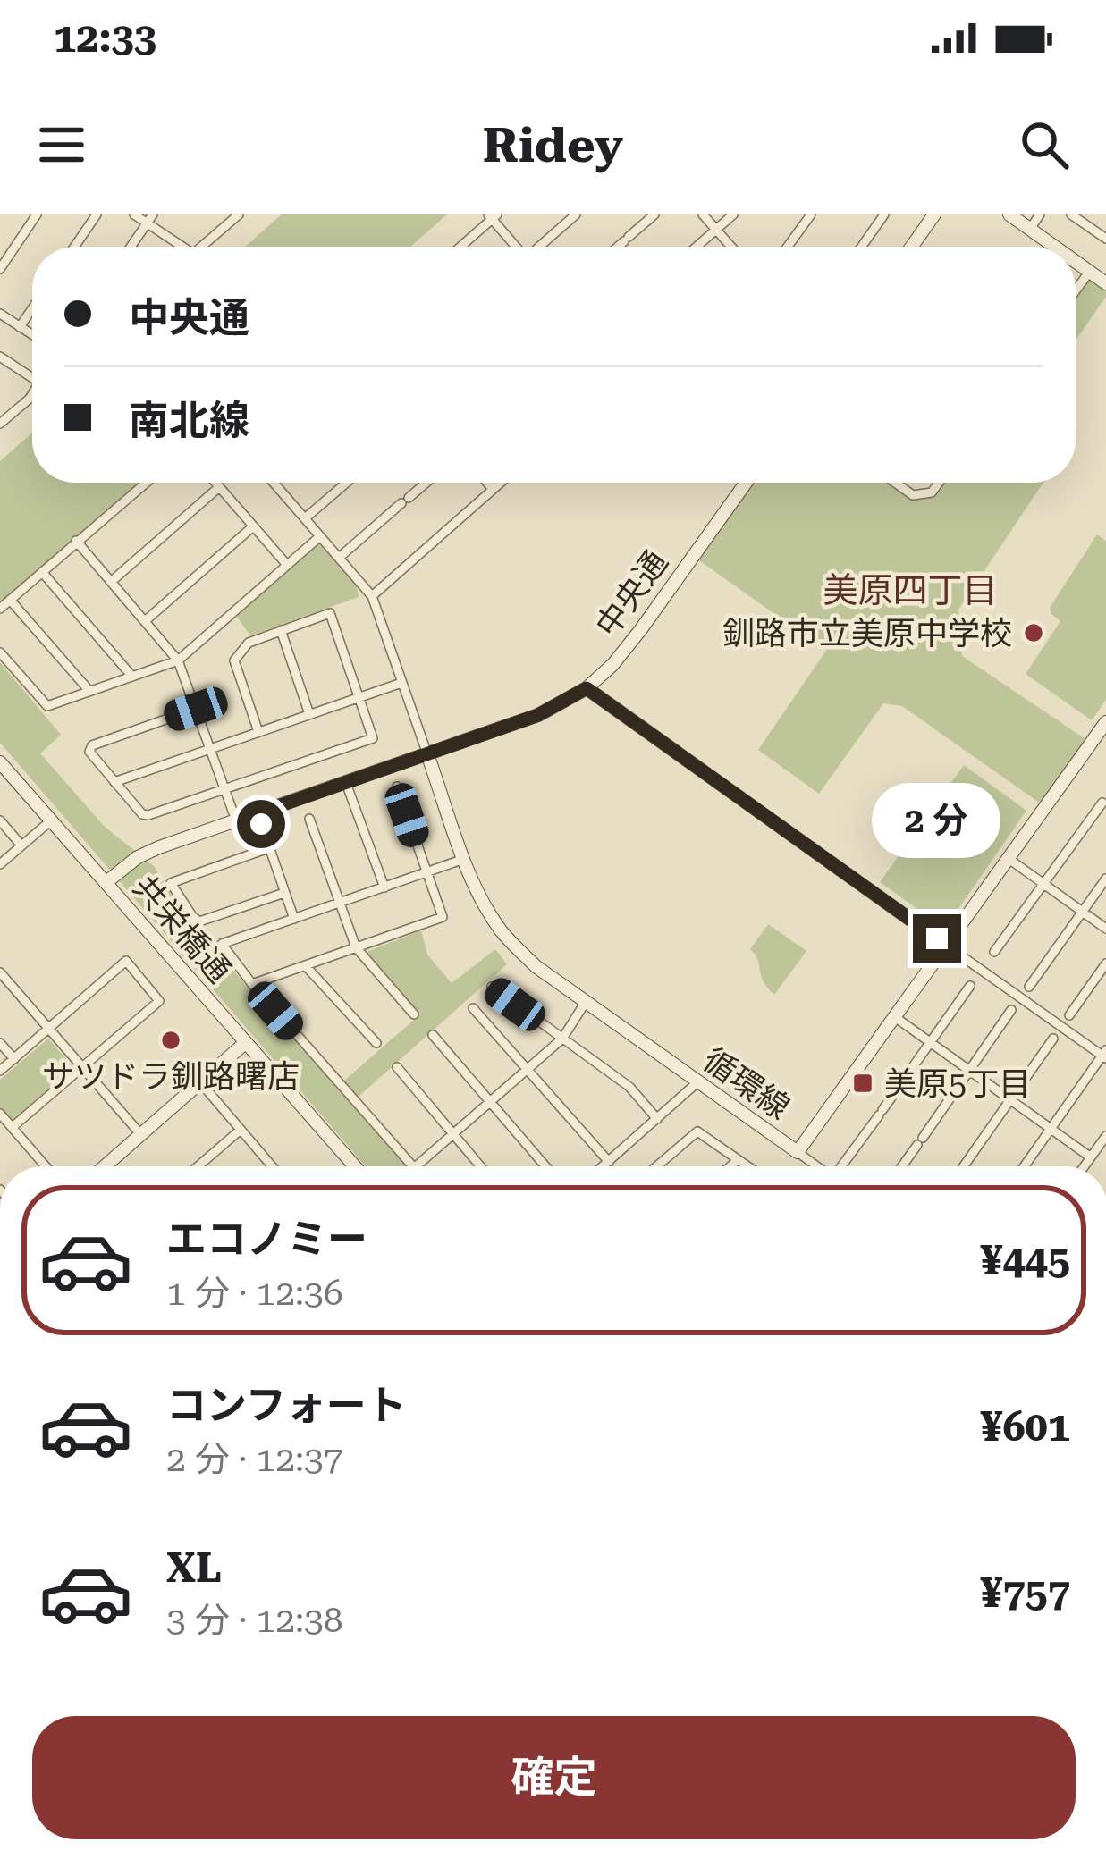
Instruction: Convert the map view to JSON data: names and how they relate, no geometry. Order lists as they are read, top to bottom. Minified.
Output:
{"streets":{"street":["中央通","共栄橋通","循環線"]},"crossings":[["中央通","共栄橋通"],["中央通","循環線"]],"districts":["美原四丁目"],"places":{"other":["釧路市立美原中学校","サツドラ釧路曙店"],"transit":["美原5丁目"]},"page":{"status":"12:33","header":"Ridey","banner":["中央通","南北線"],"bubble":"2 分","list":[{"name":"エコノミー","note":"1 分 · 12:36","value":"¥445"},{"name":"コンフォート","note":"2 分 · 12:37","value":"¥601"},{"name":"XL","note":"3 分 · 12:38","value":"¥757"}],"buttons":"確定"}}
